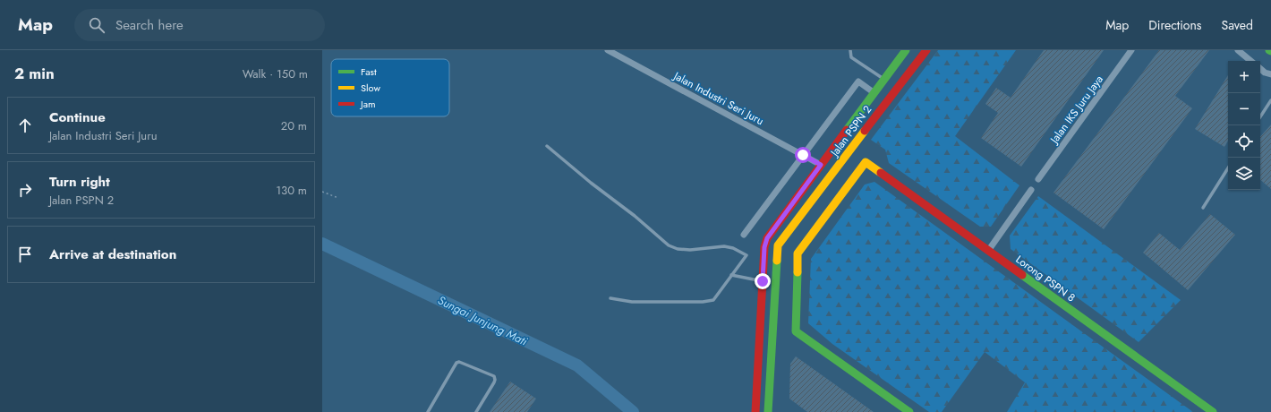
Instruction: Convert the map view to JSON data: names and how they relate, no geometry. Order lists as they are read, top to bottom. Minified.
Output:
{"streets":{"street":["Jalan Industri Seri Juru","Jalan IKS Juru Jaya","Jalan PSPN 2","Lorong PSPN 8"]},"crossings":[["Jalan Industri Seri Juru","Jalan PSPN 2"]],"water":["Sungai Junjung Mati"],"legend":["Fast","Slow","Jam"],"page":{"header":"Map","search":"Search here","nav":["Map","Directions","Saved"],"heading":["2 min","Walk · 150 m"],"map_buttons":["+","−"],"list":[["Continue","Jalan Industri Seri Juru","20 m"],["Turn right","Jalan PSPN 2","130 m"],"Arrive at destination"]}}
